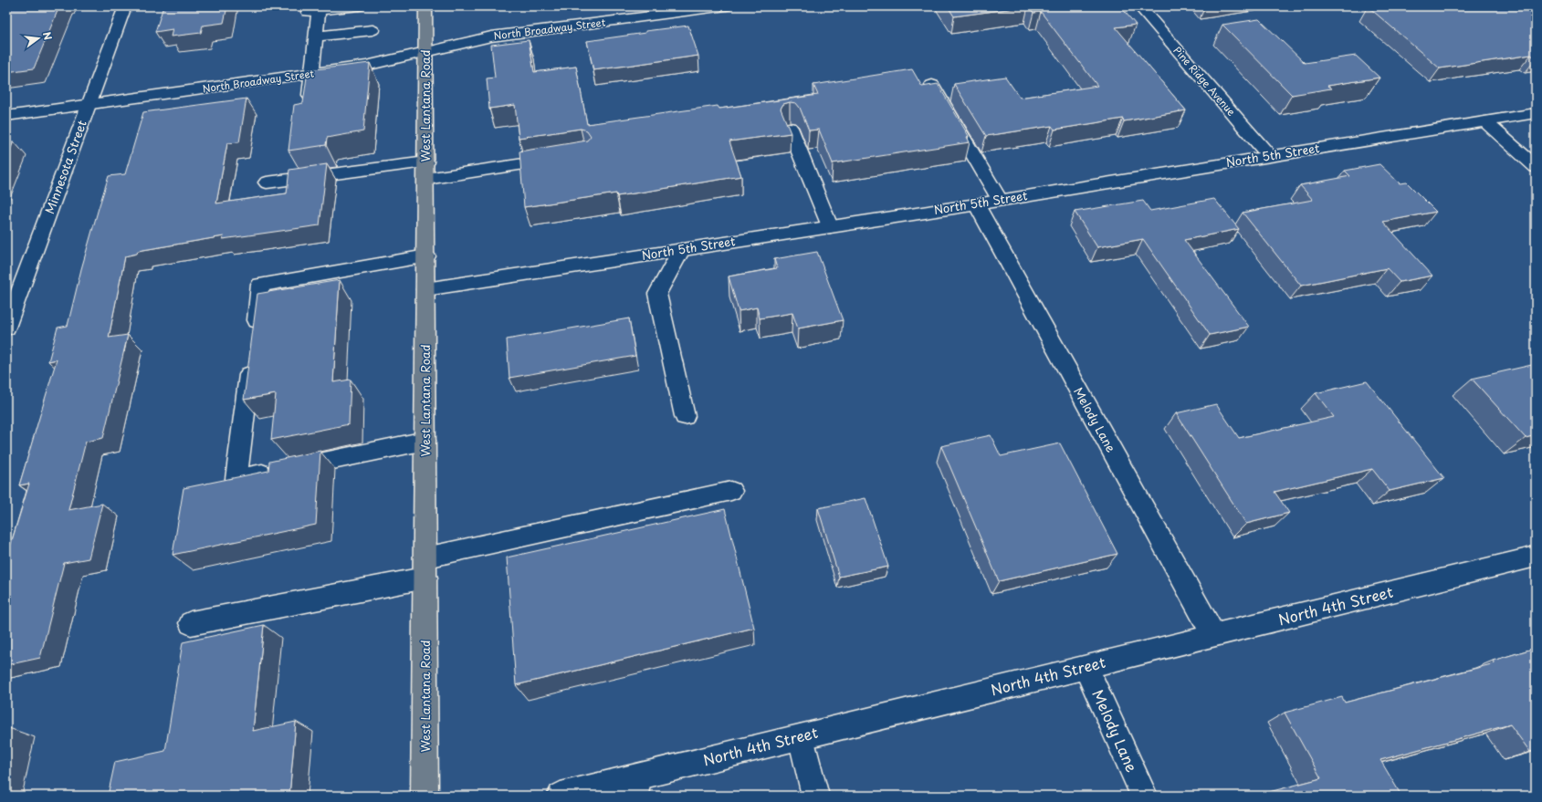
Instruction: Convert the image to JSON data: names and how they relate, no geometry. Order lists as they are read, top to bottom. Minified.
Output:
{"streets":{"main road":["West Lantana Road"],"street":["North Broadway Street","Pine Ridge Avenue","North 5th Street","Minnesota Street","Melody Lane","North 4th Street"]},"crossings":[["North Broadway Street","West Lantana Road"],["North Broadway Street","Minnesota Street"],["Pine Ridge Avenue","North 5th Street"],["West Lantana Road","North 5th Street"],["North 5th Street","Melody Lane"],["Melody Lane","North 4th Street"]],"north":"right"}
